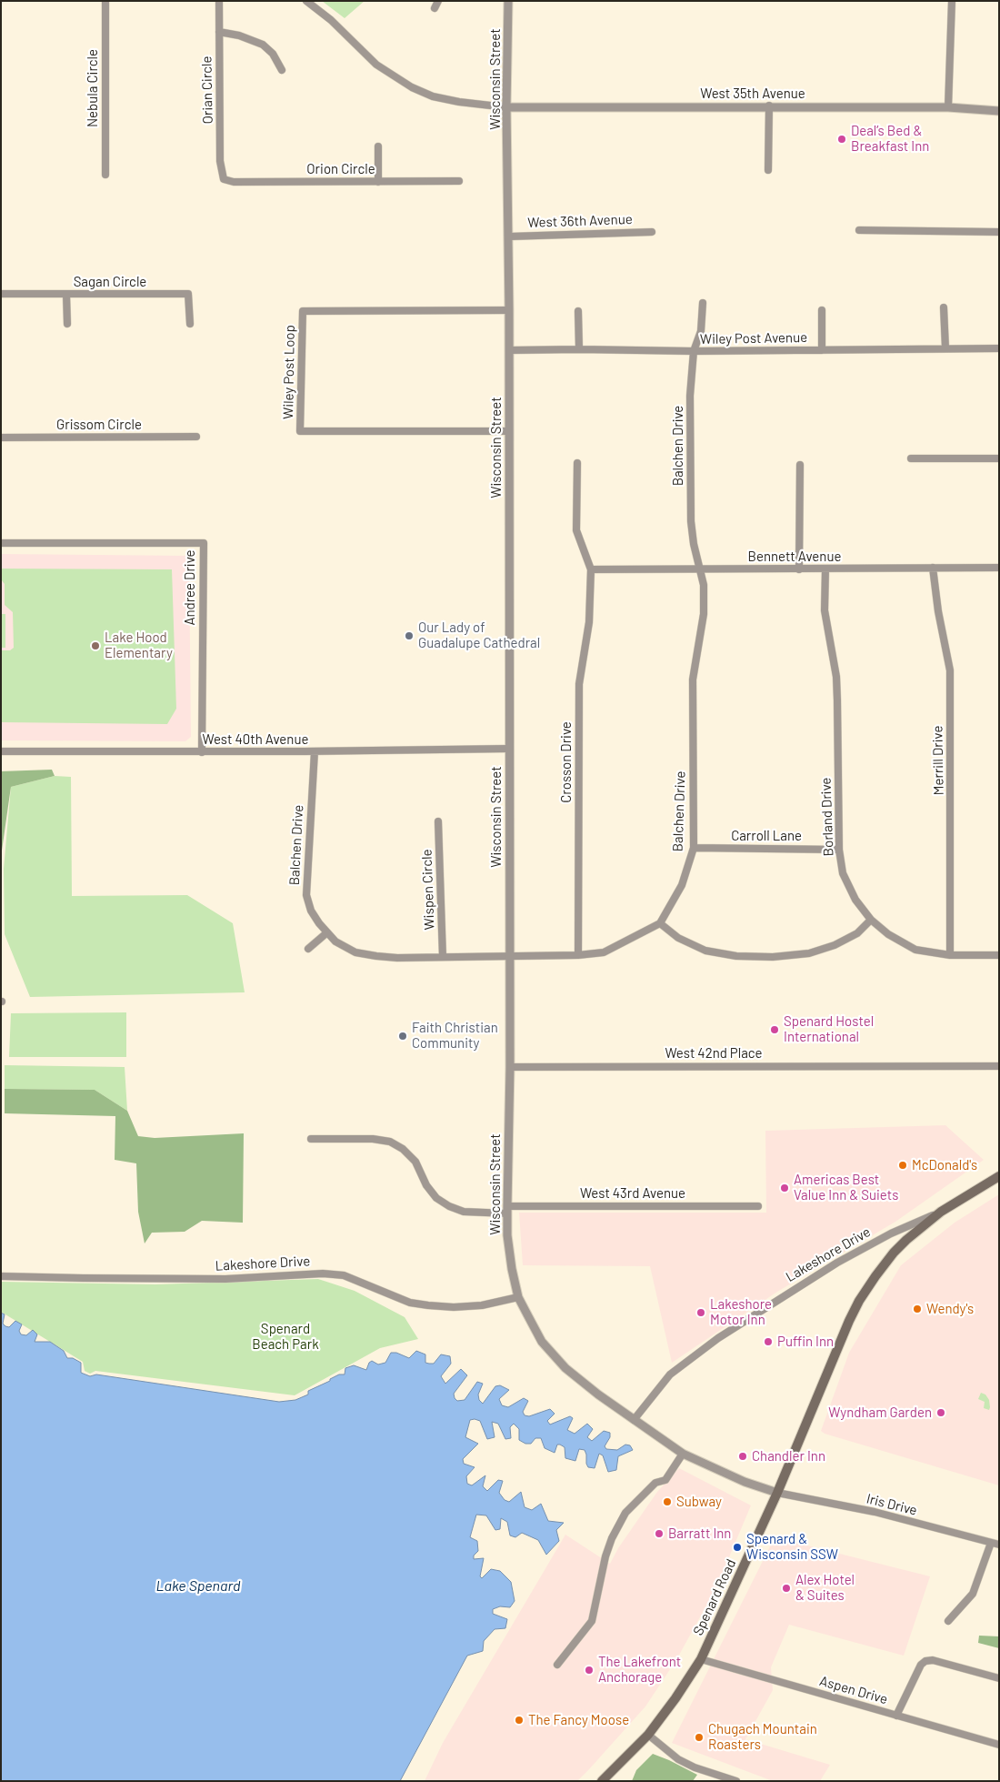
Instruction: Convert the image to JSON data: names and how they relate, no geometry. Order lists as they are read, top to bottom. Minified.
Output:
{"streets":{"main road":["Spenard Road"],"street":["Wisconsin Street","Nebula Circle","Orian Circle","West 35th Avenue","Orion Circle","West 36th Avenue","Sagan Circle","Wiley Post Avenue","Wiley Post Loop","Grissom Circle","Balchen Drive","Bennett Avenue","Andree Drive","West 40th Avenue","Merrill Drive","Crosson Drive","Borland Drive","Carroll Lane","Wispen Circle","West 42nd Place","West 43rd Avenue","Lakeshore Drive","Iris Drive","Aspen Drive"]},"crossings":[["Wisconsin Street","West 35th Avenue"],["Wisconsin Street","West 36th Avenue"],["Wisconsin Street","Wiley Post Avenue"],["Wisconsin Street","Wiley Post Loop"],["Wisconsin Street","Balchen Drive"],["Wisconsin Street","West 40th Avenue"],["Wisconsin Street","West 42nd Place"],["Wisconsin Street","West 43rd Avenue"],["Wisconsin Street","Lakeshore Drive"],["Wisconsin Street","Iris Drive"],["Wisconsin Street","Spenard Road"],["Orian Circle","Orion Circle"],["Wiley Post Avenue","Balchen Drive"],["Balchen Drive","Bennett Avenue"],["Balchen Drive","West 40th Avenue"],["Balchen Drive","Crosson Drive"],["Balchen Drive","Carroll Lane"],["Balchen Drive","Wispen Circle"],["Bennett Avenue","Merrill Drive"],["Bennett Avenue","Crosson Drive"],["Bennett Avenue","Borland Drive"],["Andree Drive","West 40th Avenue"],["Merrill Drive","Borland Drive"],["Borland Drive","Carroll Lane"],["Lakeshore Drive","Spenard Road"],["Iris Drive","Spenard Road"],["Spenard Road","Aspen Drive"]],"water":["Lake Spenard"],"parks":["Spenard Beach Park"],"places":["Deal’s Bed & Breakfast Inn","Our Lady of Guadalupe Cathedral","Lake Hood Elementary","Spenard Hostel International","Faith Christian Community","McDonald's","Americas Best Value Inn & Suiets","Wendy's","Lakeshore Motor Inn","Puffin Inn","Wyndham Garden","Chandler Inn","Subway","Barratt Inn","Spenard & Wisconsin SSW","Alex Hotel & Suites","The Lakefront Anchorage","The Fancy Moose","Chugach Mountain Roasters"]}
